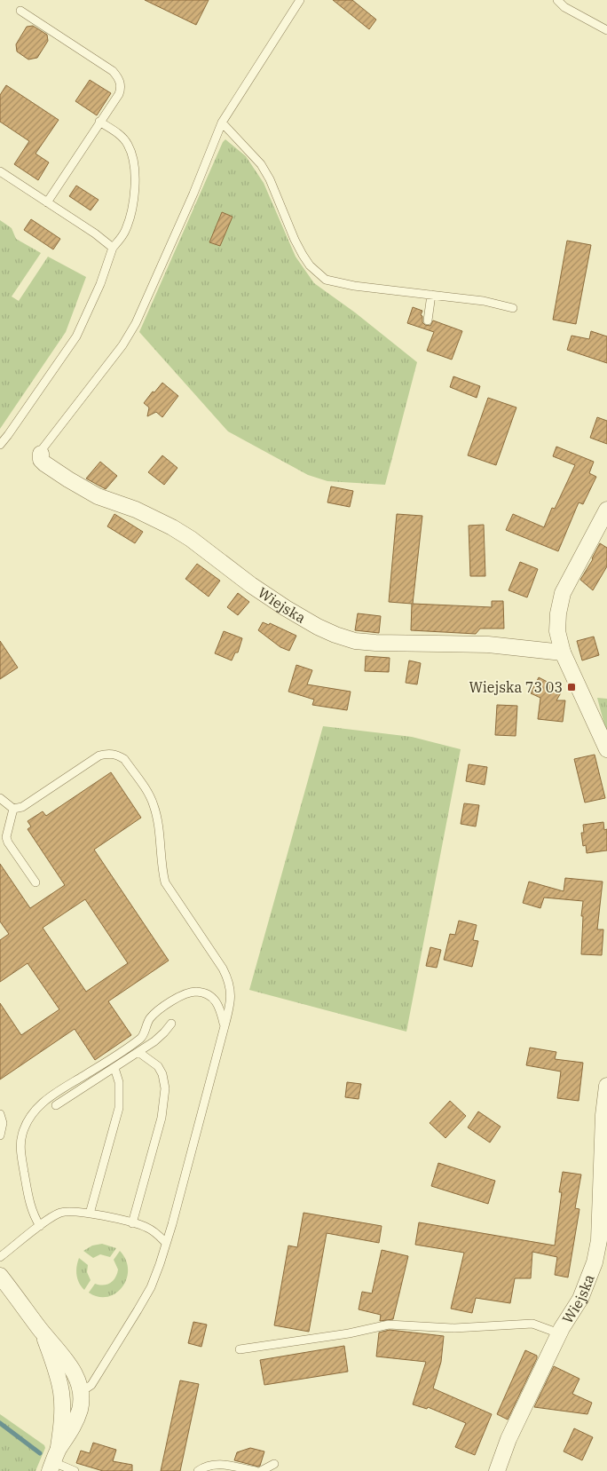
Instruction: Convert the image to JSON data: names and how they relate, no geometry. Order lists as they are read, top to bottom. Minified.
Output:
{"streets":{"street":["Wiejska"]},"places":{"transit":["Wiejska 73 03"]}}
